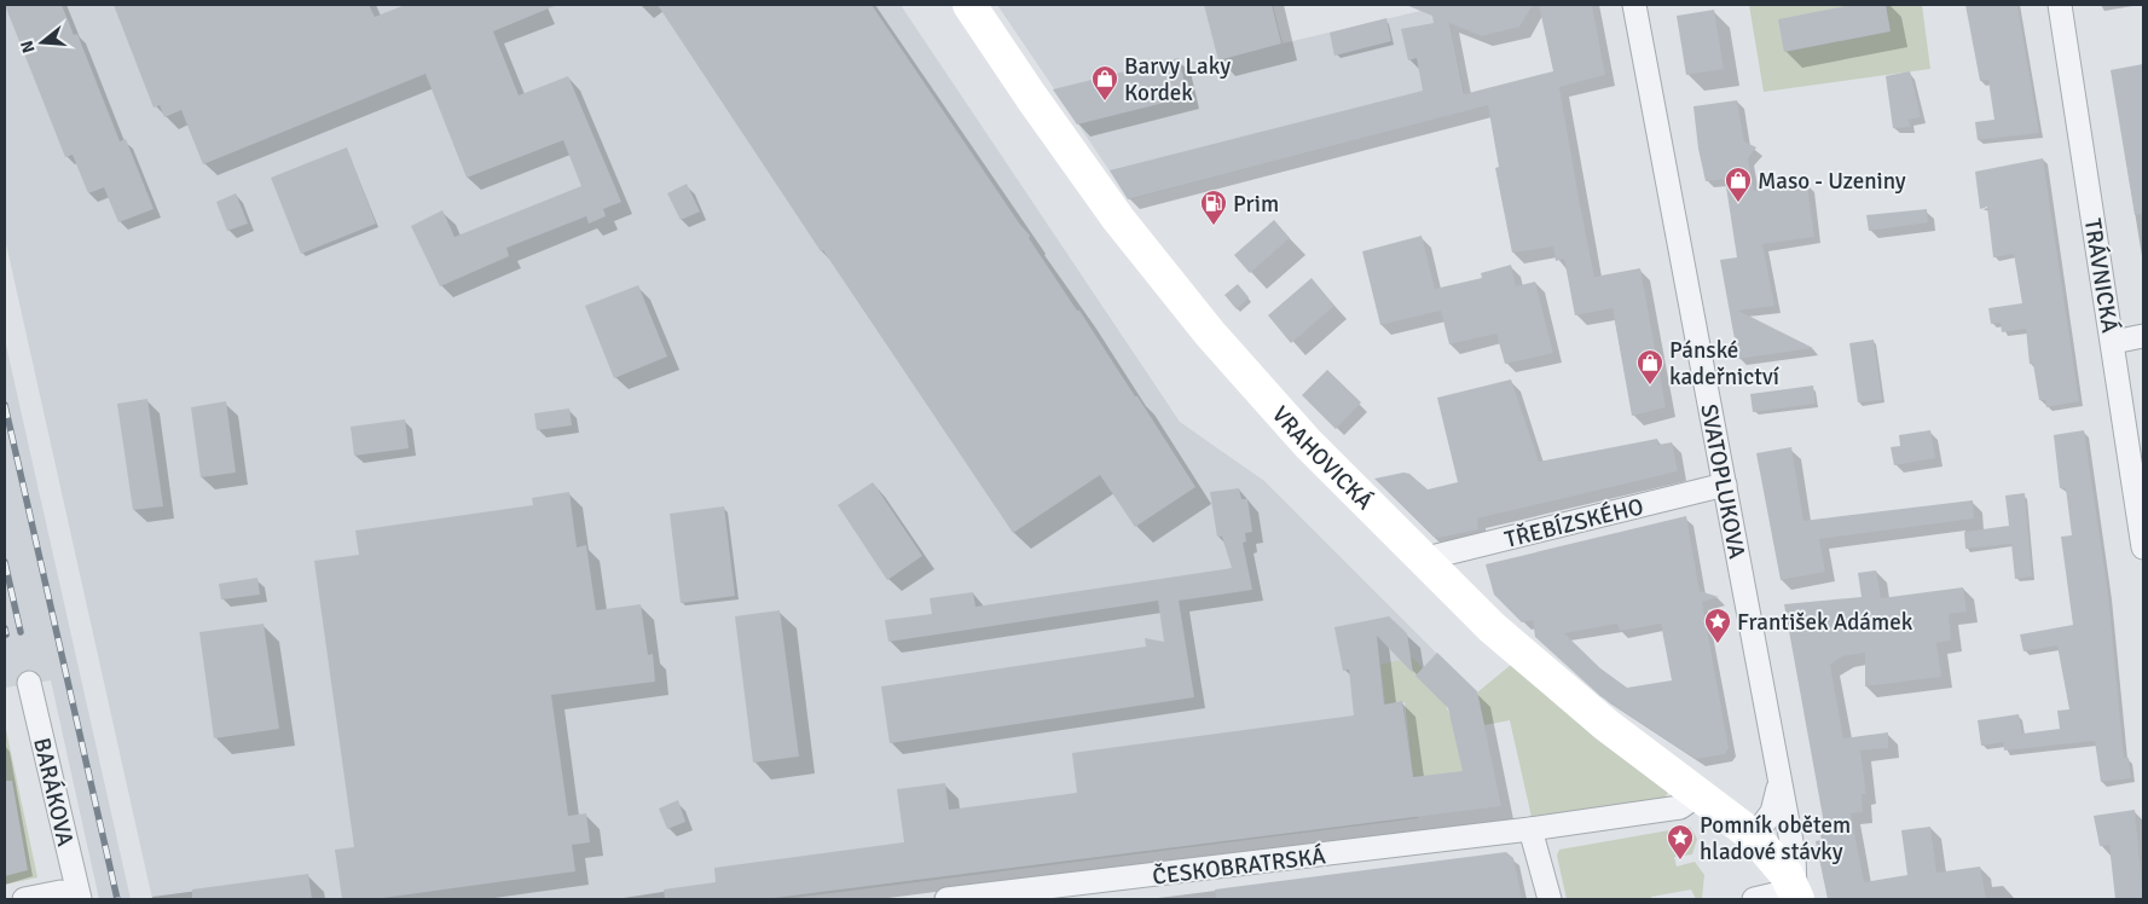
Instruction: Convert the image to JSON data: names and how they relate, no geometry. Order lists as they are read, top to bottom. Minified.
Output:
{"streets":{"street":["TRÁVNICKÁ","VRAHOVICKÁ","SVATOPLUKOVA","TŘEBÍZSKÉHO","BARÁKOVA","ČESKOBRATRSKÁ"]},"crossings":[["VRAHOVICKÁ","SVATOPLUKOVA"],["VRAHOVICKÁ","TŘEBÍZSKÉHO"],["VRAHOVICKÁ","ČESKOBRATRSKÁ"],["SVATOPLUKOVA","TŘEBÍZSKÉHO"]],"places":{"shop":["Barvy Laky Kordek","Maso - Uzeniny","Pánské kadeřnictví"],"fuel station":["Prim"],"place":["František Adámek","Pomník obětem hladové stávky"]},"north":"left"}
